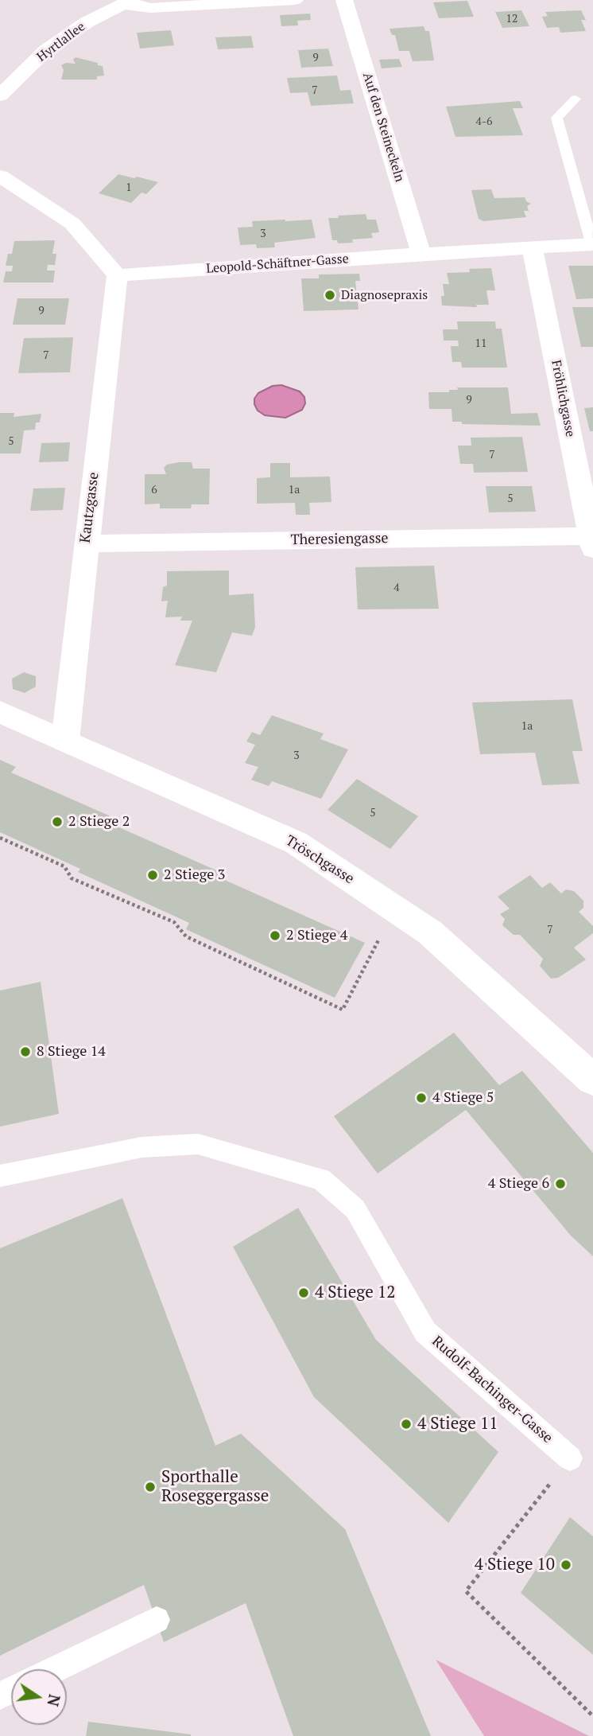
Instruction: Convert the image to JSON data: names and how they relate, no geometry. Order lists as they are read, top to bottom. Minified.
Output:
{"streets":{"street":["Hyrtlallee","Auf den Steineckeln","Leopold-Schäftner-Gasse","Fröhlichgasse","Kautzgasse","Theresiengasse","Tröschgasse"],"lane":["Rudolf-Bachinger-Gasse"]},"crossings":[["Auf den Steineckeln","Leopold-Schäftner-Gasse"],["Leopold-Schäftner-Gasse","Fröhlichgasse"],["Leopold-Schäftner-Gasse","Kautzgasse"],["Fröhlichgasse","Theresiengasse"],["Kautzgasse","Theresiengasse"],["Kautzgasse","Tröschgasse"]],"places":["Diagnosepraxis","2 Stiege 2","2 Stiege 3","2 Stiege 4","8 Stiege 14","4 Stiege 5","4 Stiege 6","4 Stiege 12","4 Stiege 11","Sporthalle Roseggergasse","4 Stiege 10"],"house_numbers":["12","9","7","4-6","1","3","9","11","7","9","5","7","6","1a","5","4","1a","3","5","7"],"north":"right"}
